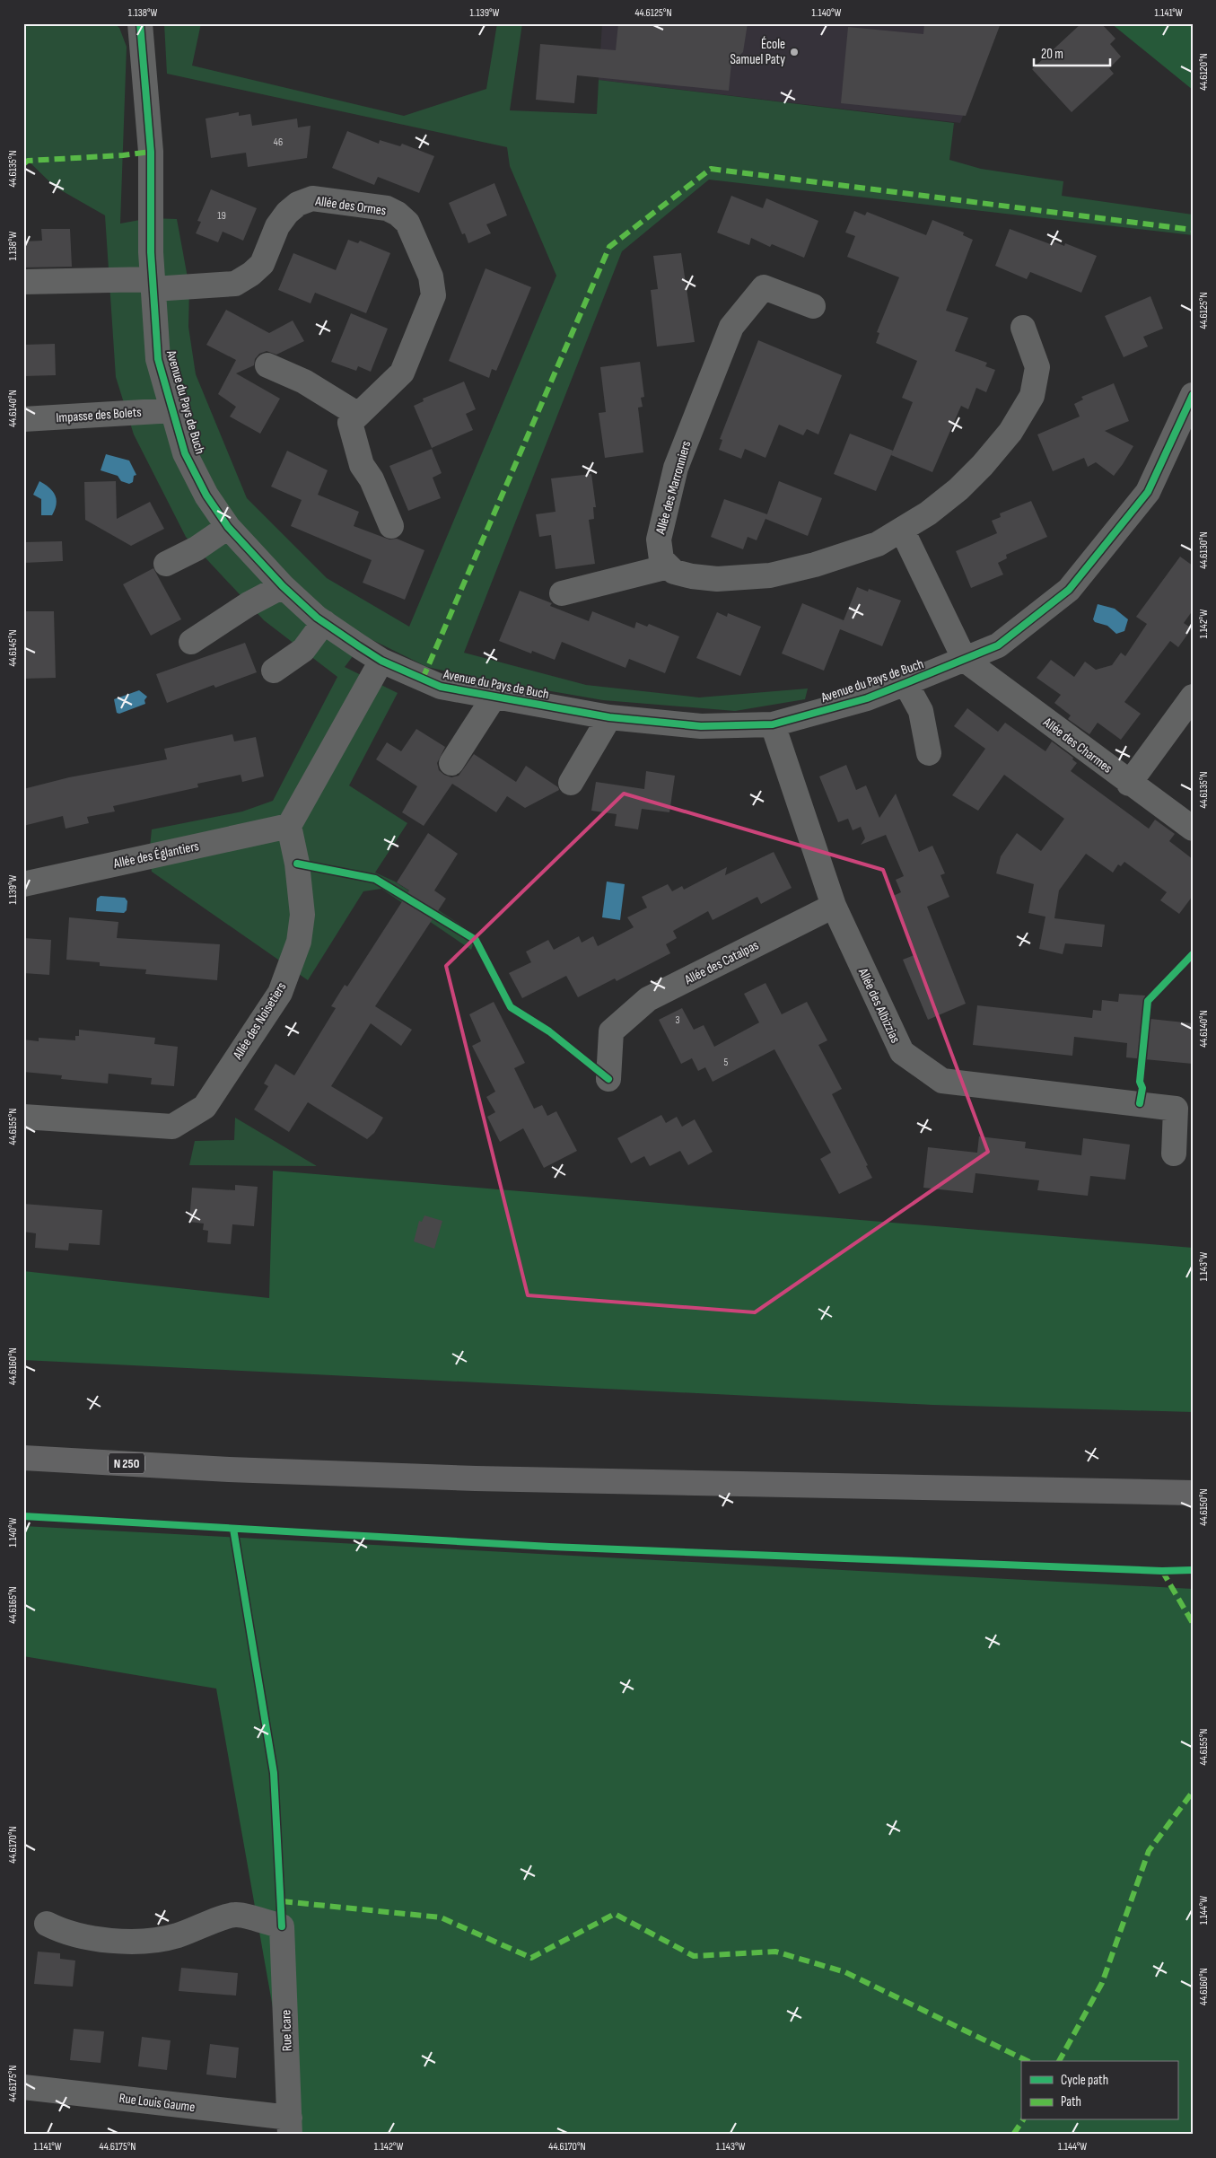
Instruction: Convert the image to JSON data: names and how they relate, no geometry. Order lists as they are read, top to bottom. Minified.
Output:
{"streets":{"main road":["N 250"],"street":["Allée des Ormes","Avenue du Pays de Buch","Impasse des Bolets","Allée des Marronniers","Allée des Charmes","Allée des Églantiers","Allée des Catalpas","Allée des Albizzias","Allée des Noisetiers","Rue Icare","Rue Louis Gaume"]},"crossings":[["Allée des Ormes","Avenue du Pays de Buch"],["Avenue du Pays de Buch","Impasse des Bolets"],["Avenue du Pays de Buch","Allée des Charmes"],["Avenue du Pays de Buch","Allée des Albizzias"],["Allée des Églantiers","Allée des Noisetiers"],["Allée des Catalpas","Allée des Albizzias"],["Rue Icare","Rue Louis Gaume"]],"places":["École Samuel Paty"],"house_numbers":["46","19","3","5"],"legend":["Cycle path","Path"],"scale_bar":"20 m","coordinates":["1.138°W","1.139°W","44.6125°N","1.140°W","1.141°W","44.6120°N","44.6135°N","44.6140°N","44.6130°N","1.142°W","44.6145°N","44.6155°N","1.143°W","44.6160°N","44.6150°N","44.6165°N","44.6170°N","1.144°W","44.6175°N"]}
